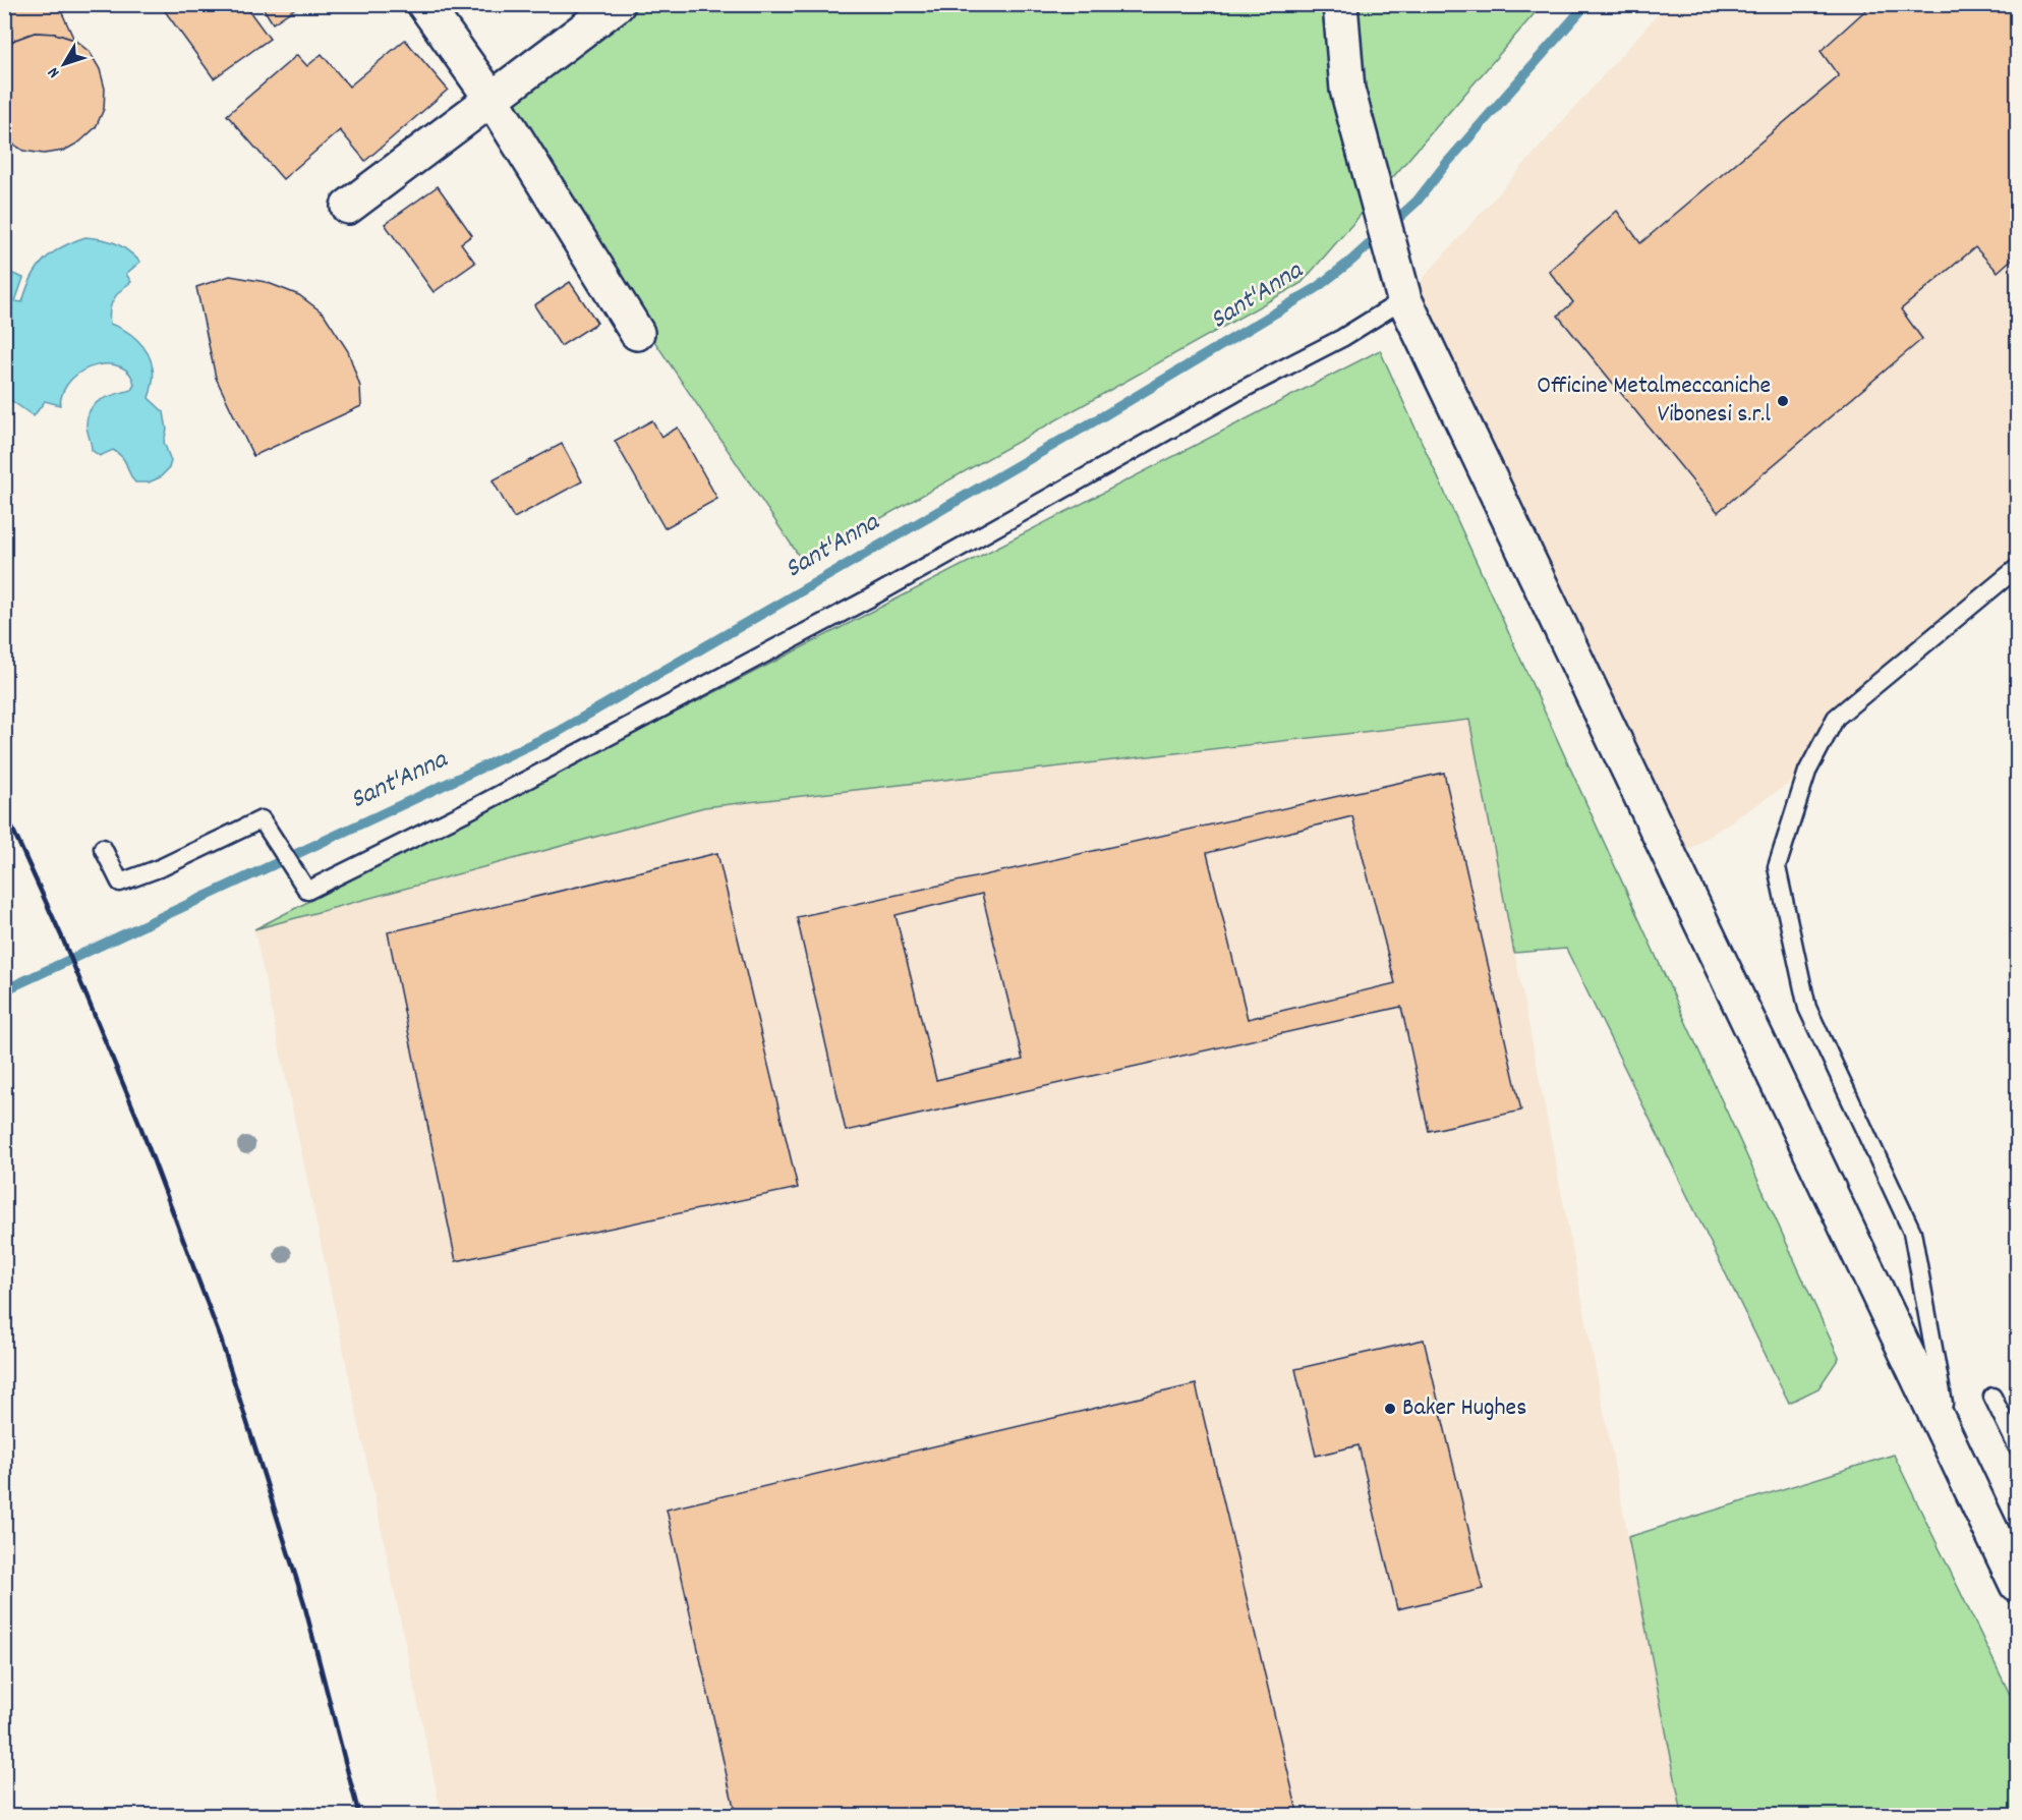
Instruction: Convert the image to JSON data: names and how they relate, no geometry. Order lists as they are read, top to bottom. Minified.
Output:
{"water":["Sant'Anna"],"places":["Officine Metalmeccaniche Vibonesi s.r.l","Baker Hughes"],"north":"bottom left"}
